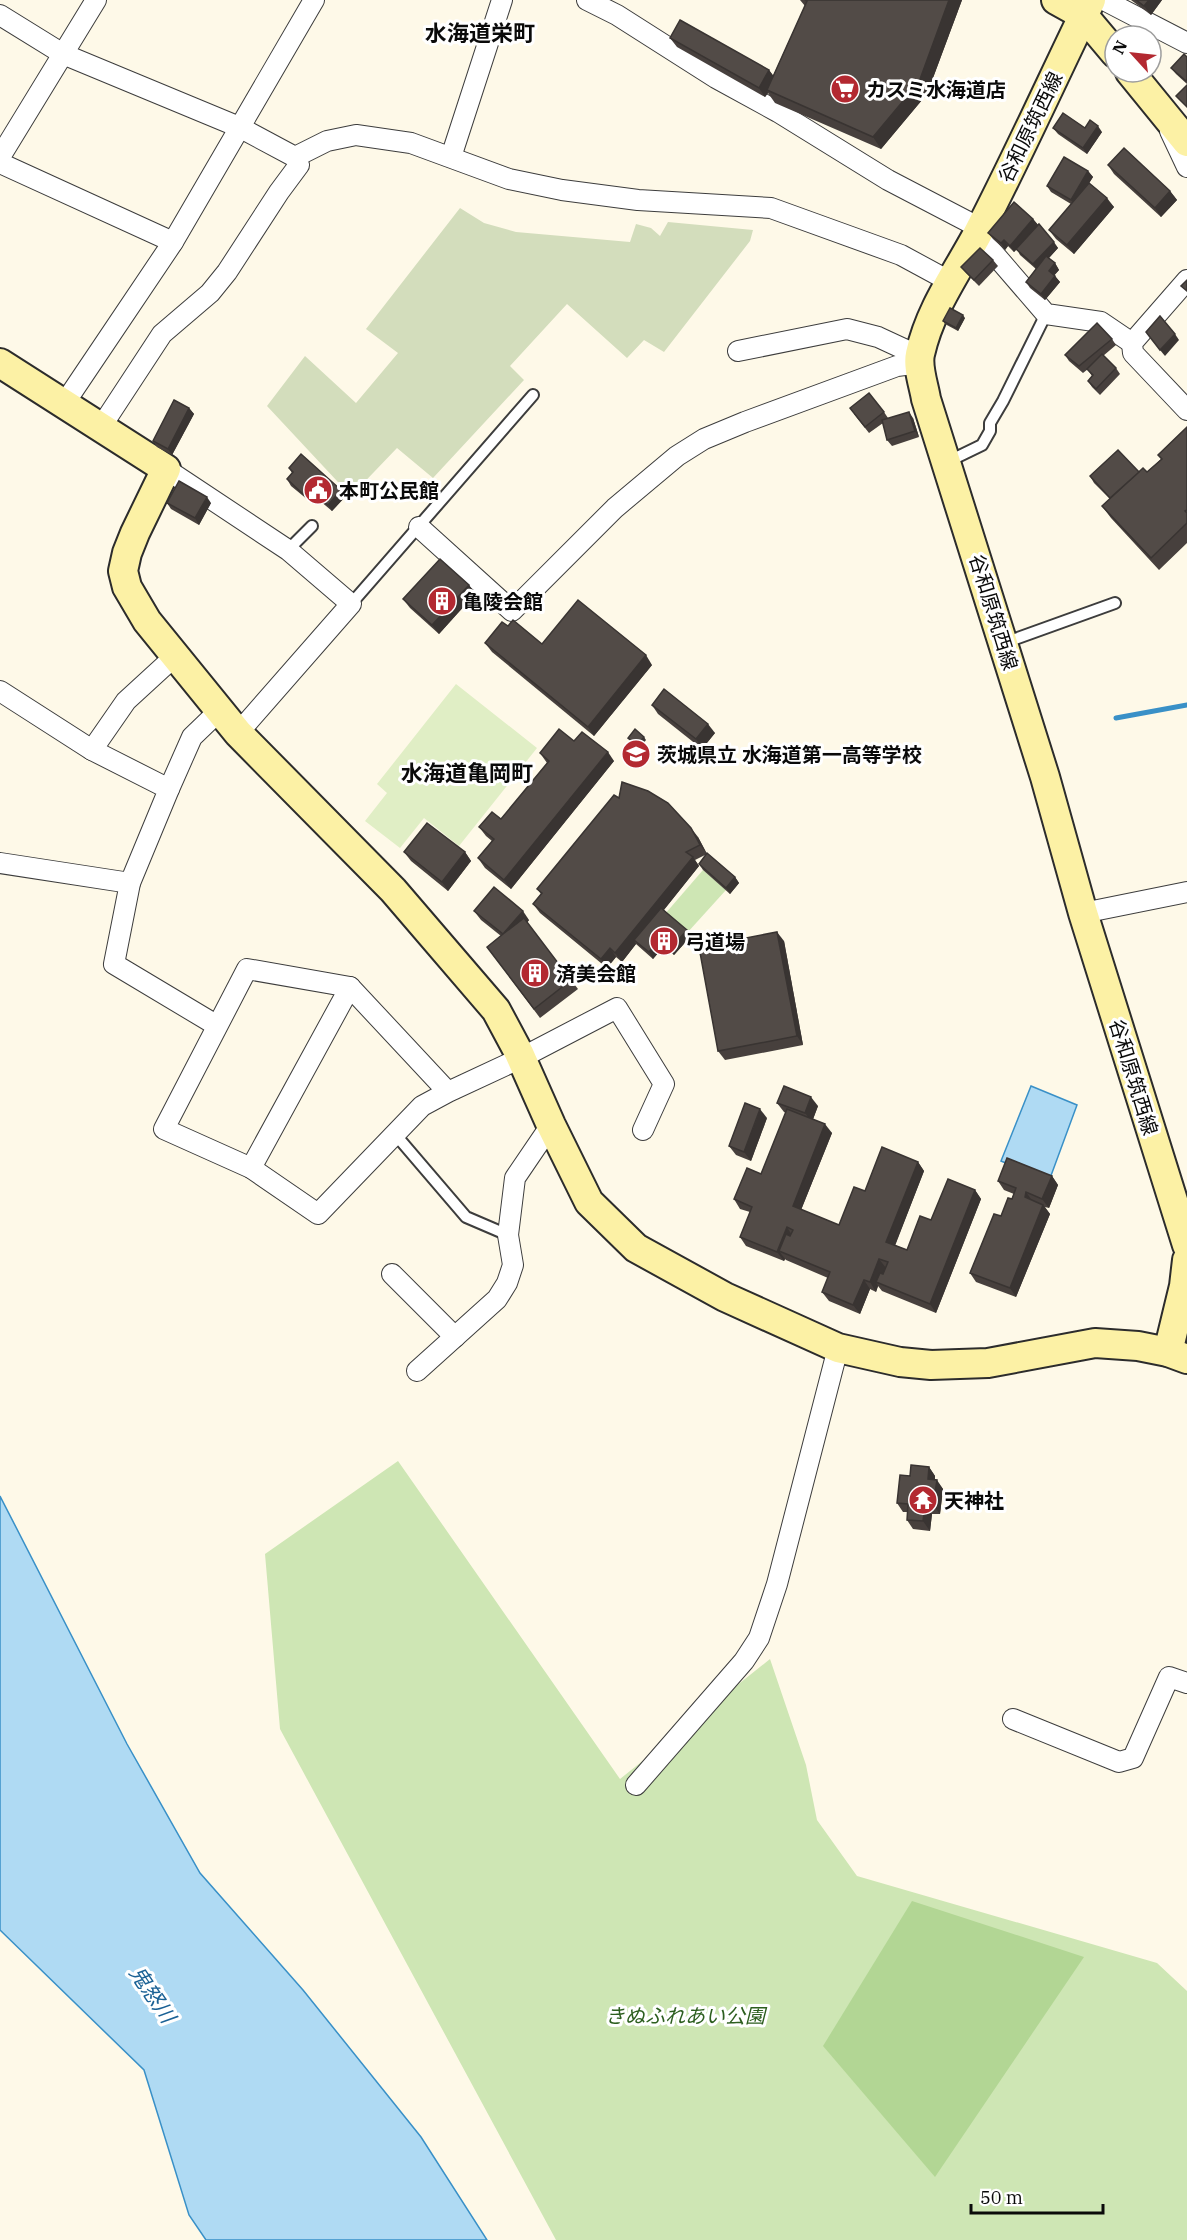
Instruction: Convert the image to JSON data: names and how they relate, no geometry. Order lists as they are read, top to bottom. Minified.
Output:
{"streets":{"street":["谷和原筑西線"]},"districts":["水海道栄町","水海道亀岡町"],"water":["鬼怒川"],"parks":["きぬふれあい公園"],"places":{"supermarket":["カスミ水海道店"],"public building":["本町公民館"],"building":["亀陵会館","弓道場","済美会館"],"school or university":["茨城県立 水海道第一高等学校"],"temple":["天神社"]},"scale_bar":"50 m","north":"top left"}
